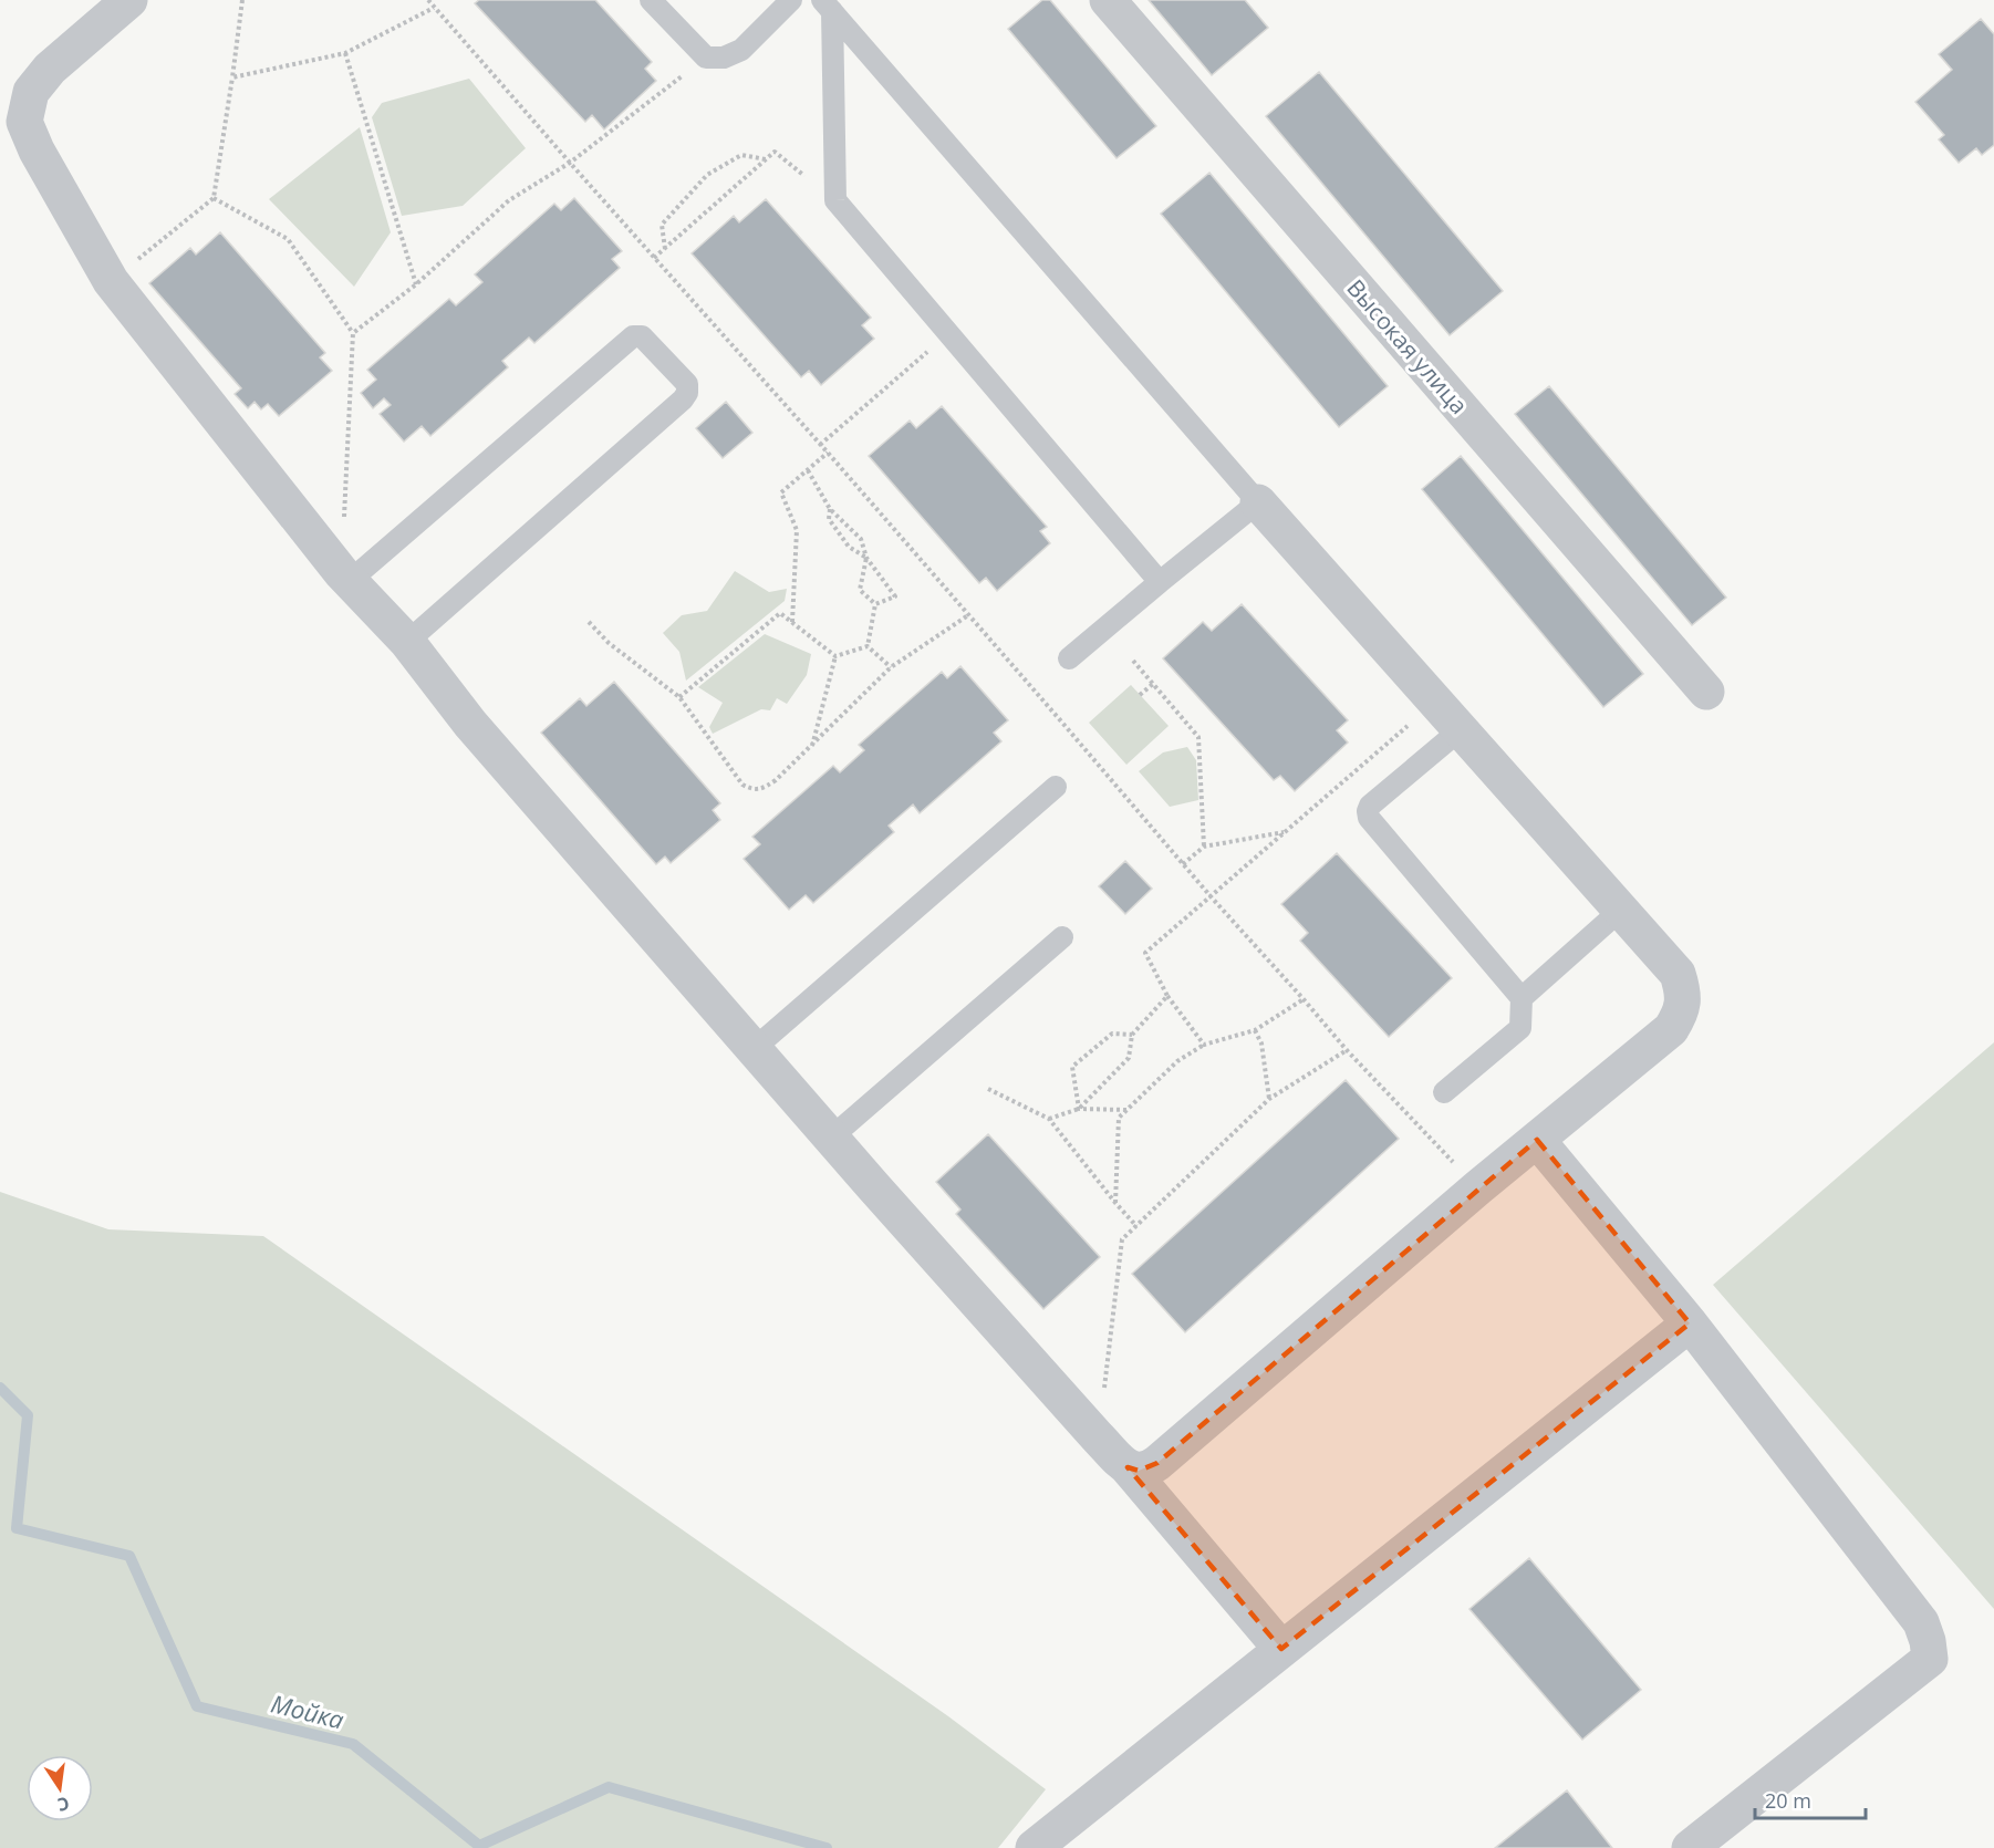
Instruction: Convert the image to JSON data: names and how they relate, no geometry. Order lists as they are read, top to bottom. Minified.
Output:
{"streets":{"street":["Высокая улица"]},"water":["Мойка"],"scale_bar":"20 m","north":"bottom"}
